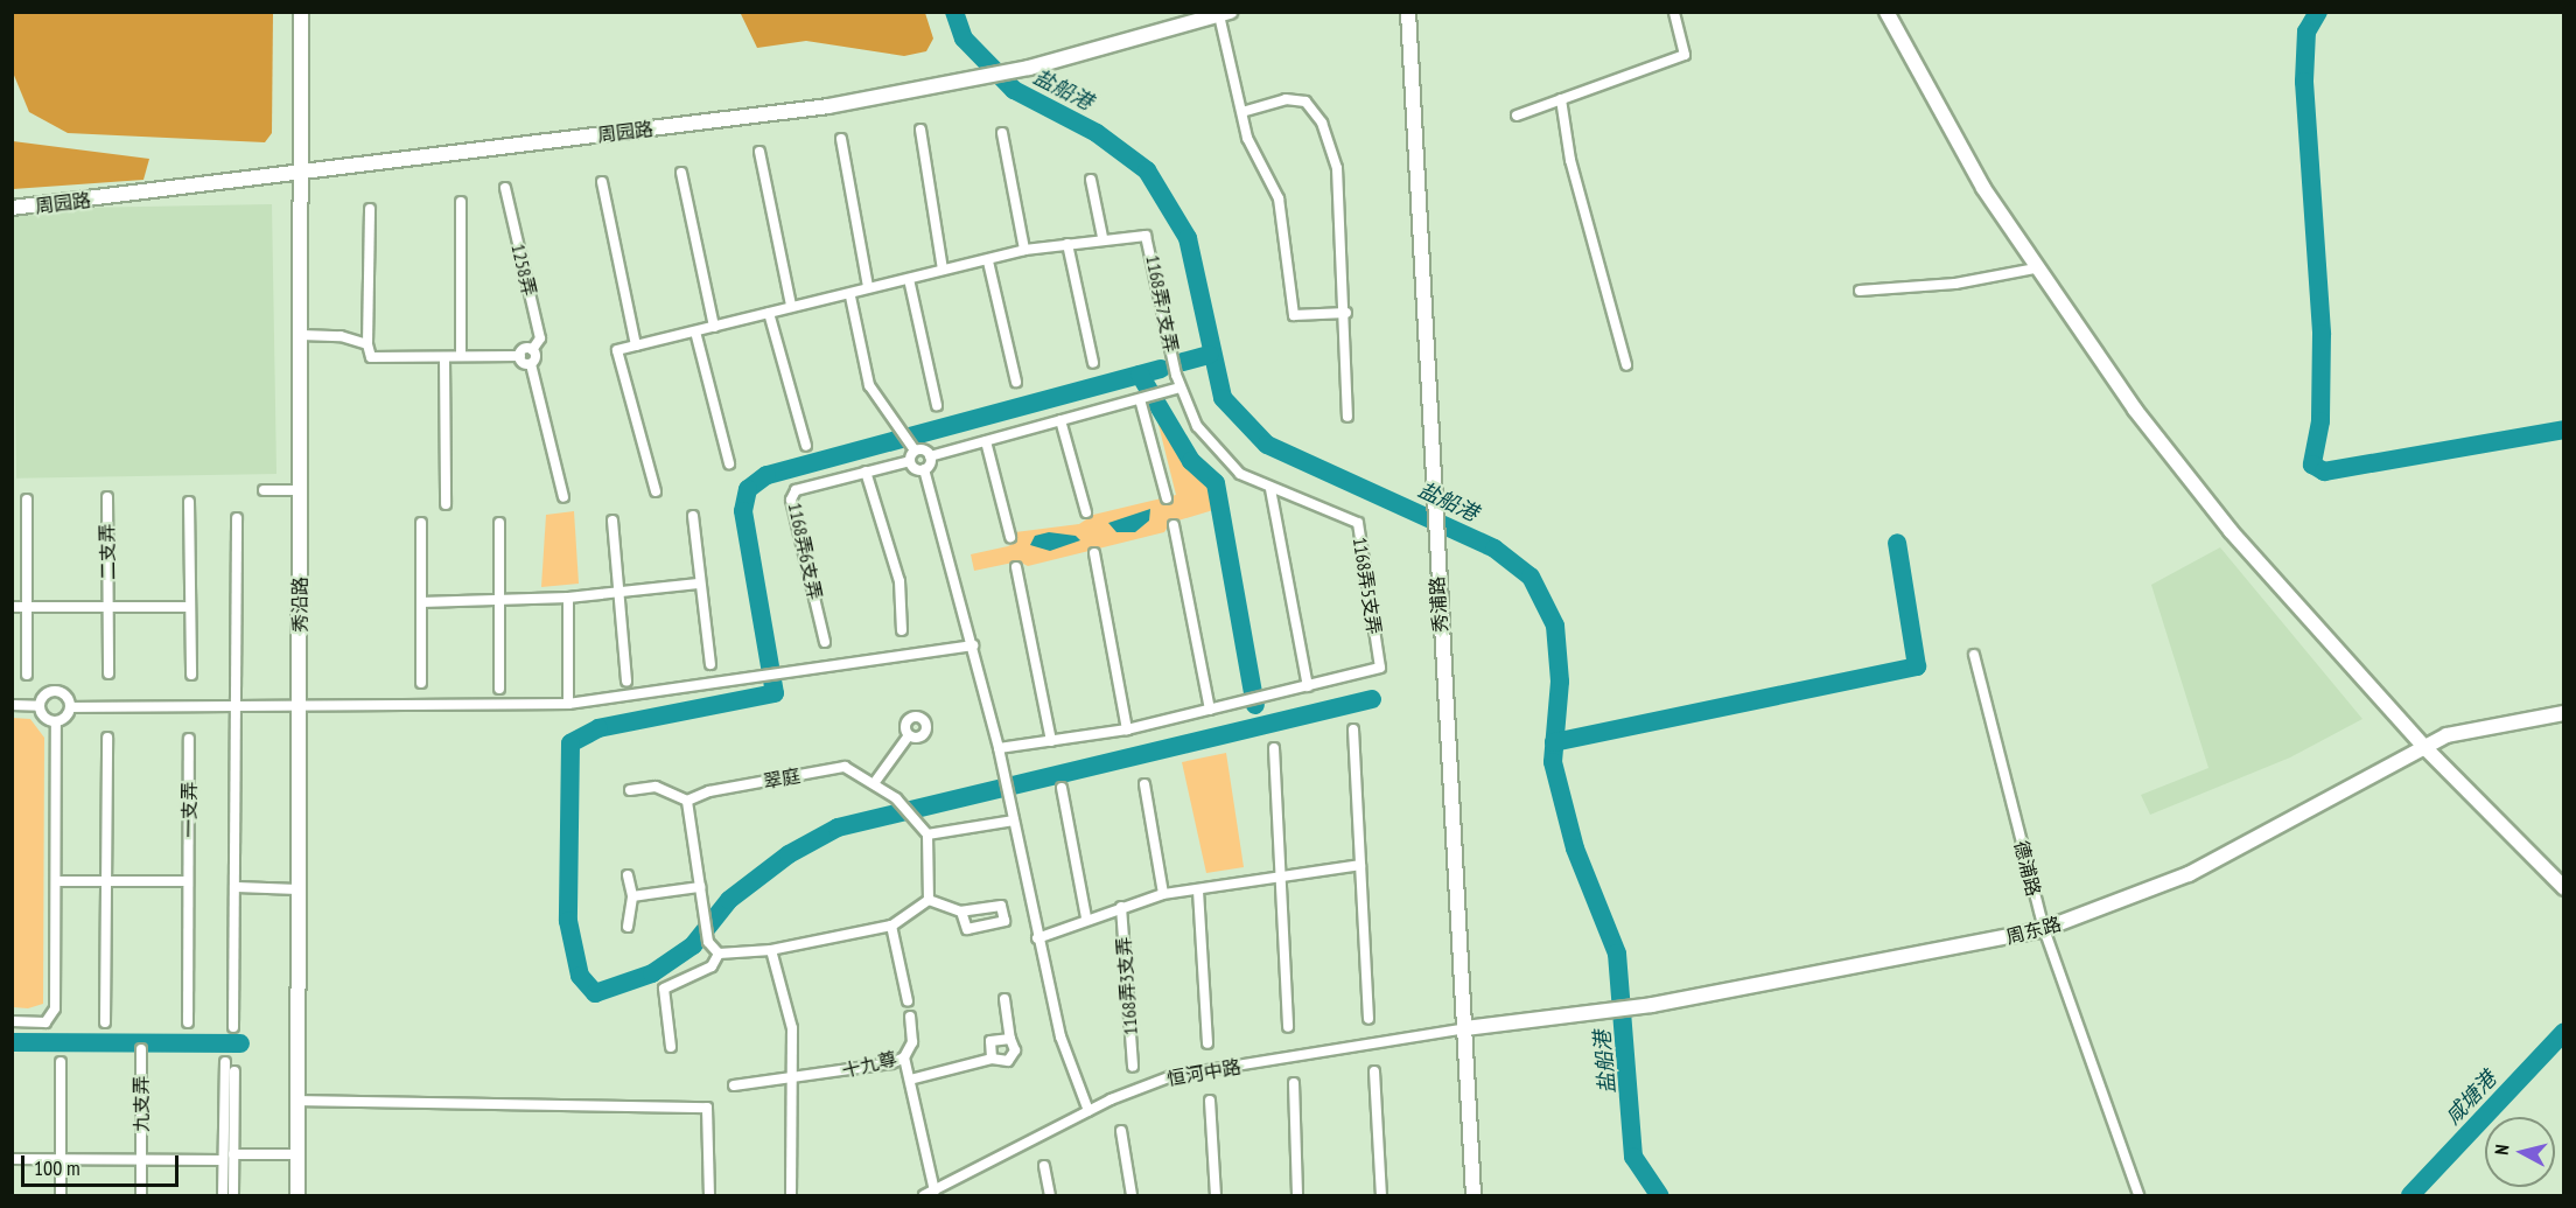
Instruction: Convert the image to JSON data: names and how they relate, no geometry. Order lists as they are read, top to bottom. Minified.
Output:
{"streets":{"street":["周园路","1258弄","1168弄7支弄","1168弄6支弄","二支弄","1168弄5支弄","秀沿路","秀浦路","翠庭","一支弄","德浦路","周东路","1168弄3支弄","十九尊","恒河中路","九支弄"]},"crossings":[["周园路","秀沿路"],["1168弄7支弄","1168弄5支弄"],["秀浦路","周东路"],["秀浦路","恒河中路"],["德浦路","周东路"],["周东路","恒河中路"]],"water":["盐船港","咸塘港"],"scale_bar":"100 m","north":"left"}
